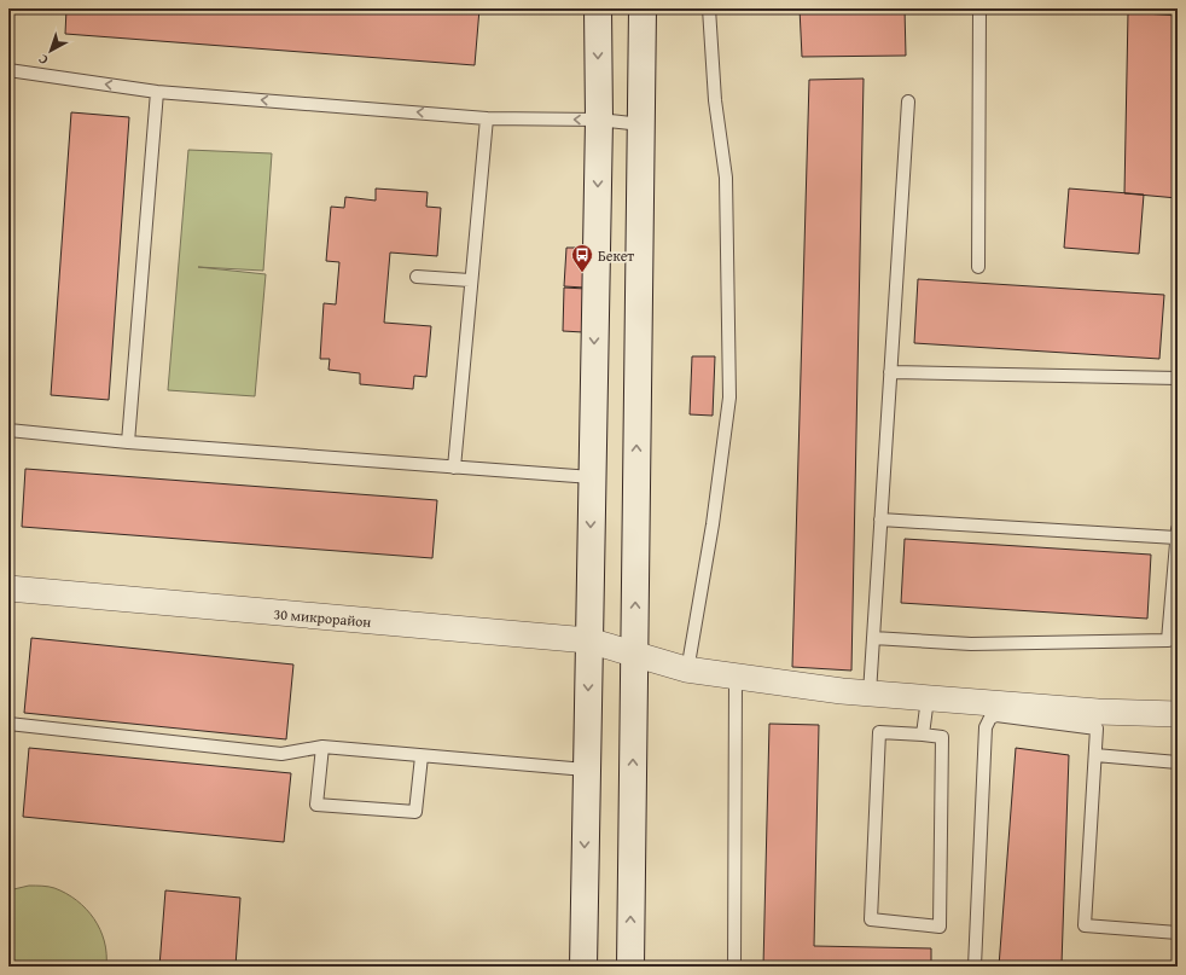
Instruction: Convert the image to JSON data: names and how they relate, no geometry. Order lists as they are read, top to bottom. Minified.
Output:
{"streets":{"street":["30 микрорайон"]},"places":{"bus stop":["Бекет"]},"north":"bottom left"}
